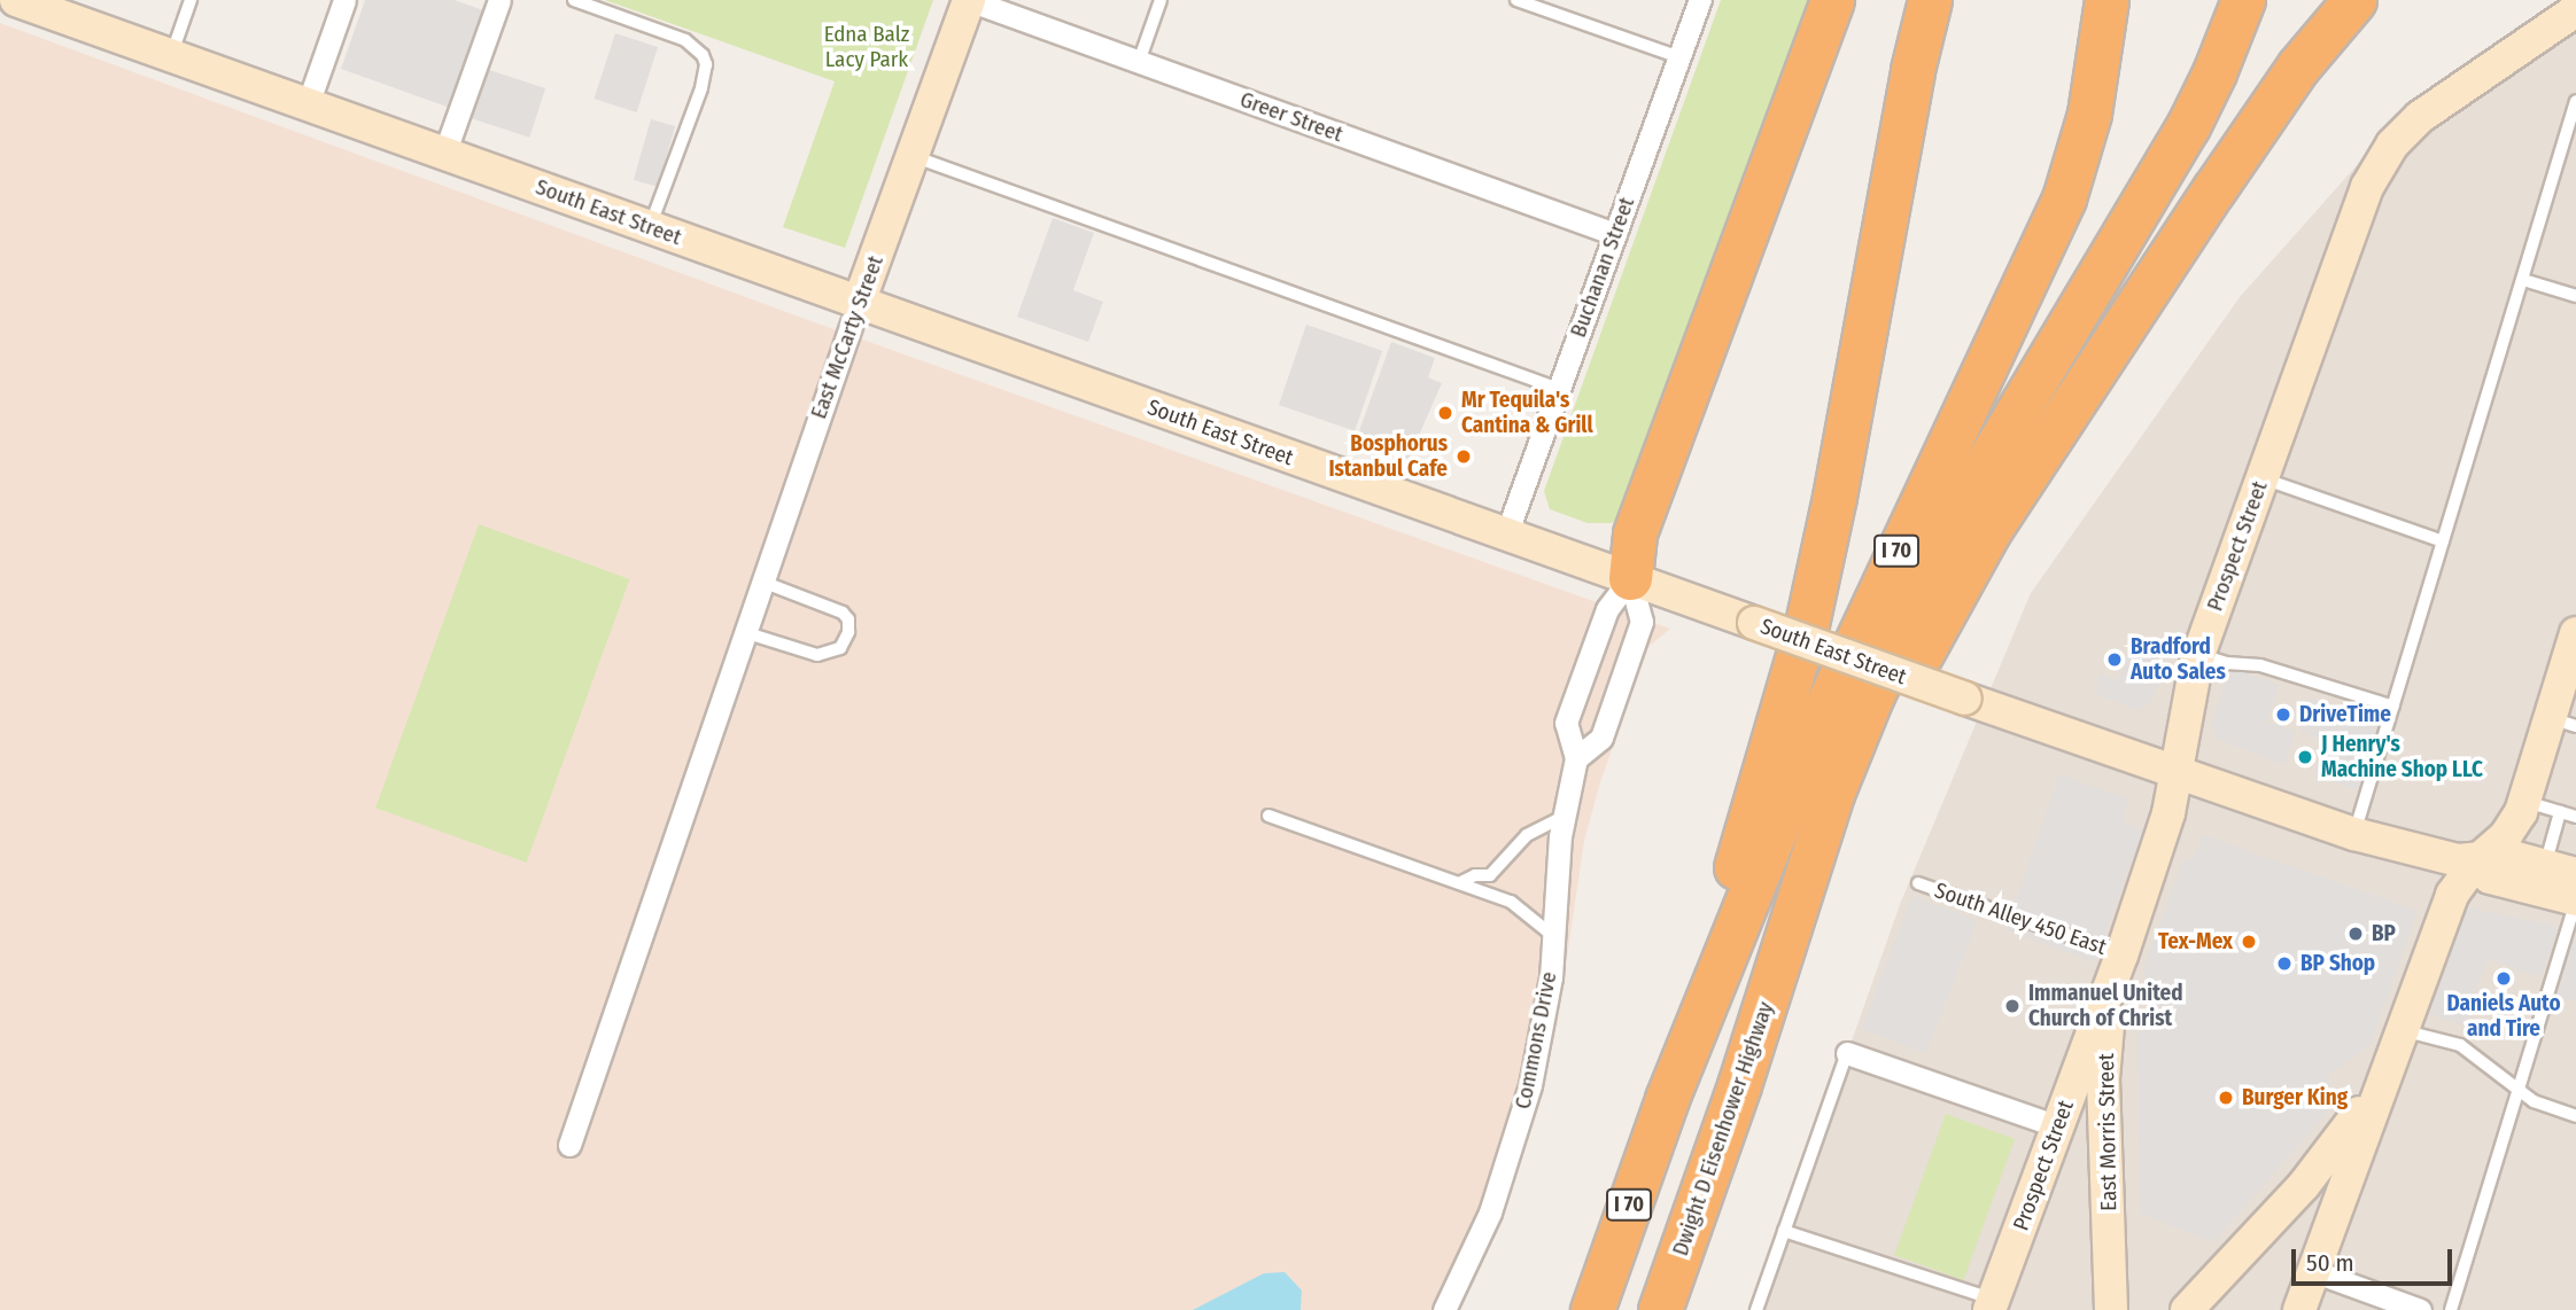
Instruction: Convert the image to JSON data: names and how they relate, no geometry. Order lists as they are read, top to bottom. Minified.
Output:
{"streets":{"highway":["I 70","Dwight D Eisenhower Highway"],"main road":["South East Street","East McCarty Street","Prospect Street","East Morris Street"],"street":["Greer Street","Buchanan Street","Commons Drive"],"lane":["South Alley 450 East"]},"crossings":[["Greer Street","Buchanan Street"],["Greer Street","East McCarty Street"],["South East Street","Buchanan Street"],["South East Street","East McCarty Street"],["South East Street","Prospect Street"],["Prospect Street","South Alley 450 East"],["Prospect Street","East Morris Street"],["I 70","Dwight D Eisenhower Highway"],["South Alley 450 East","East Morris Street"]],"parks":["Edna Balz Lacy Park"],"places":["Mr Tequila's Cantina & Grill","Bosphorus Istanbul Cafe","Bradford Auto Sales","DriveTime","J Henry's Machine Shop LLC","BP","Tex-Mex","BP Shop","Daniels Auto and Tire","Immanuel United Church of Christ","Burger King"],"scale_bar":"50 m"}
